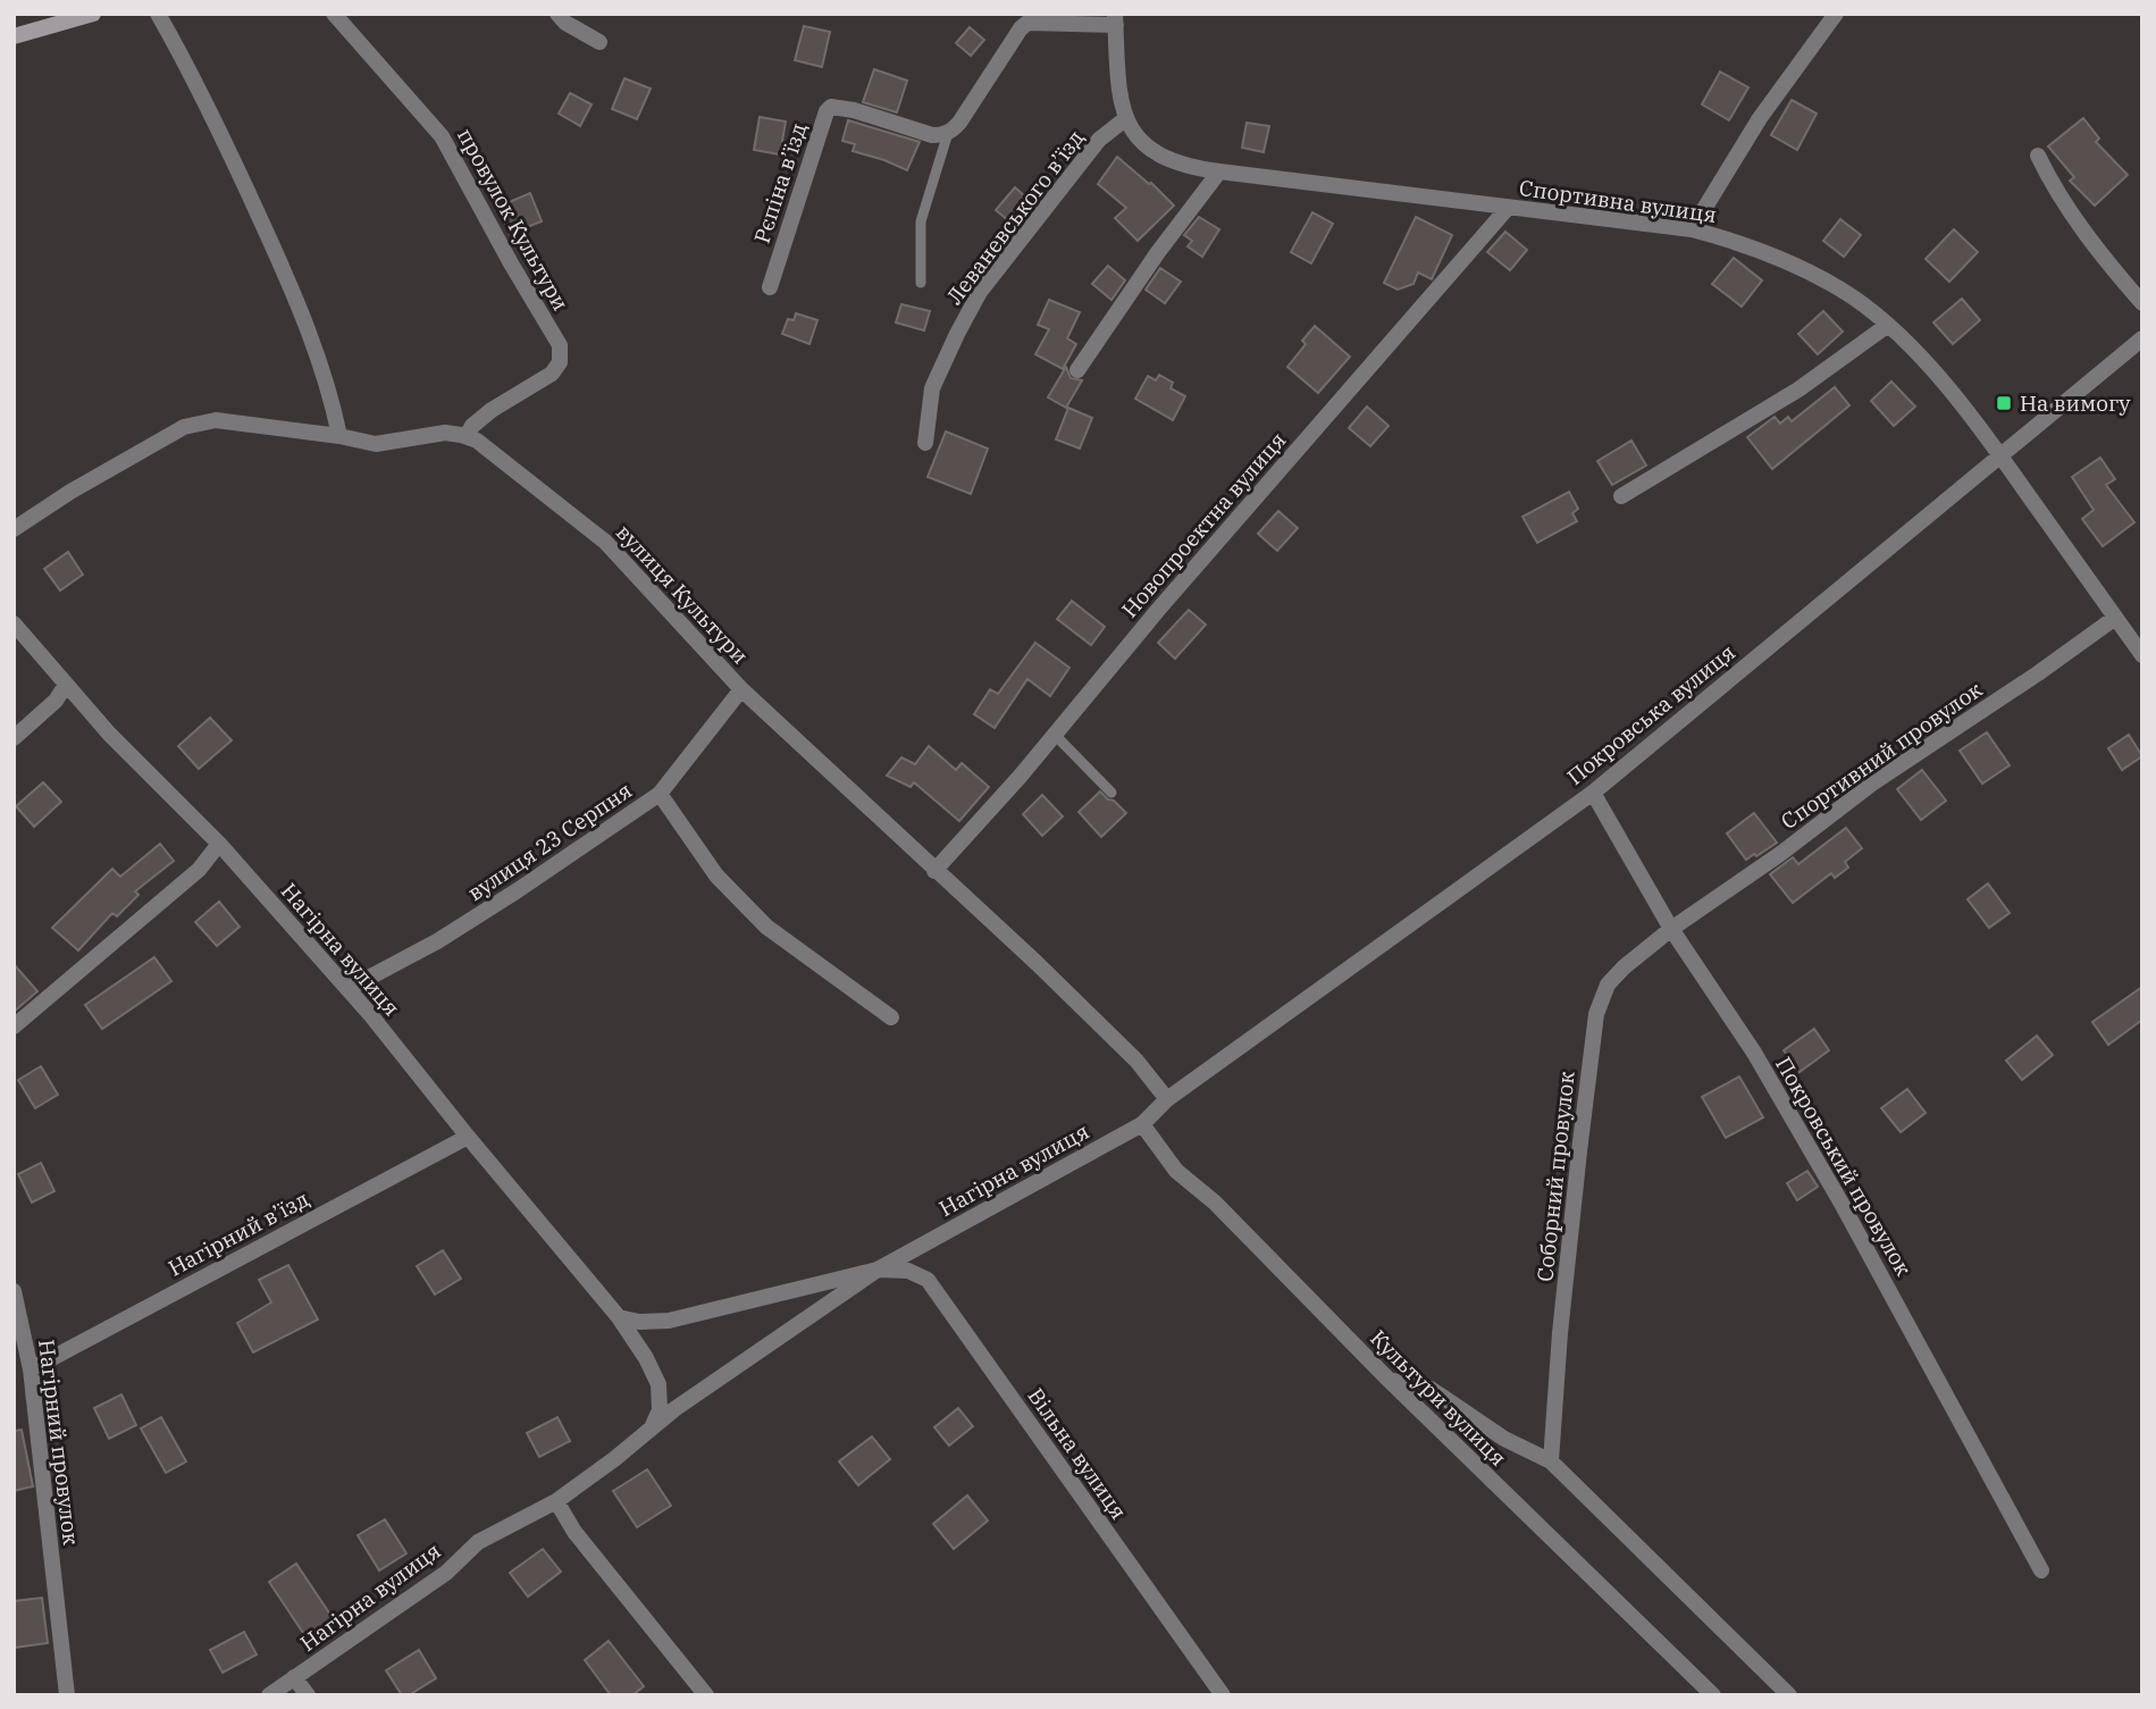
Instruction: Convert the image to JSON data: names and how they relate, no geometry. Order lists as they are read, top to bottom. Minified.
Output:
{"streets":{"street":["Рєпіна в’їзд","Спортивна вулиця","Леваневського в’їзд","провулок Культури","Новопроектна вулиця","вулиця Культури","Покровська вулиця","Спортивний провулок","вулиця 23 Серпня","Нагірна вулиця","Покровський провулок","Соборний провулок","Нагірний в’їзд","Культури вулиця","Нагірний провулок","Вільна вулиця"]},"crossings":[["Спортивна вулиця","Леваневського в’їзд"],["Спортивна вулиця","Новопроектна вулиця"],["Спортивна вулиця","Покровська вулиця"],["Спортивна вулиця","Спортивний провулок"],["провулок Культури","вулиця Культури"],["Новопроектна вулиця","вулиця Культури"],["вулиця Культури","Покровська вулиця"],["вулиця Культури","вулиця 23 Серпня"],["вулиця Культури","Нагірна вулиця"],["Покровська вулиця","Нагірна вулиця"],["Покровська вулиця","Покровський провулок"],["Спортивний провулок","Покровський провулок"],["Спортивний провулок","Соборний провулок"],["вулиця 23 Серпня","Нагірна вулиця"],["Нагірна вулиця","Нагірний в’їзд"],["Нагірна вулиця","Культури вулиця"],["Нагірна вулиця","Вільна вулиця"],["Покровський провулок","Соборний провулок"],["Нагірний в’їзд","Нагірний провулок"]],"places":{"transit":["На вимогу"]}}
